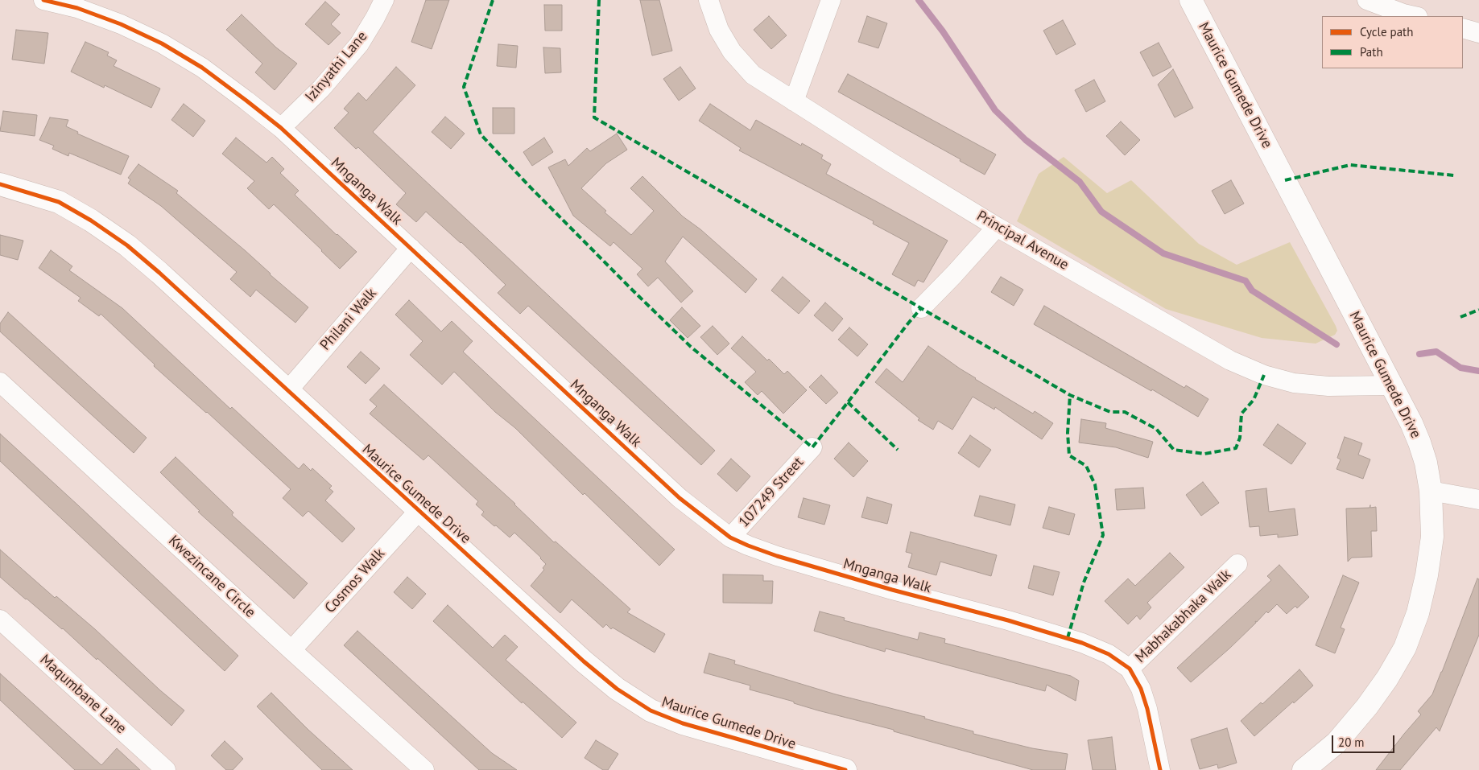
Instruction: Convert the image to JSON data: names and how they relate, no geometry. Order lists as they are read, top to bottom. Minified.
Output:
{"streets":{"street":["Izinyathi Lane","Maurice Gumede Drive","Mnganga Walk","Principal Avenue","Philani Walk","107249 Street","Kwezincane Circle","Cosmos Walk","Mabhakabhaka Walk","Maqumbane Lane"]},"crossings":[["Izinyathi Lane","Mnganga Walk"],["Maurice Gumede Drive","Principal Avenue"],["Maurice Gumede Drive","Philani Walk"],["Maurice Gumede Drive","Cosmos Walk"],["Mnganga Walk","Philani Walk"],["Mnganga Walk","107249 Street"],["Mnganga Walk","Mabhakabhaka Walk"],["Kwezincane Circle","Cosmos Walk"]],"legend":["Cycle path","Path"],"scale_bar":"20 m"}
